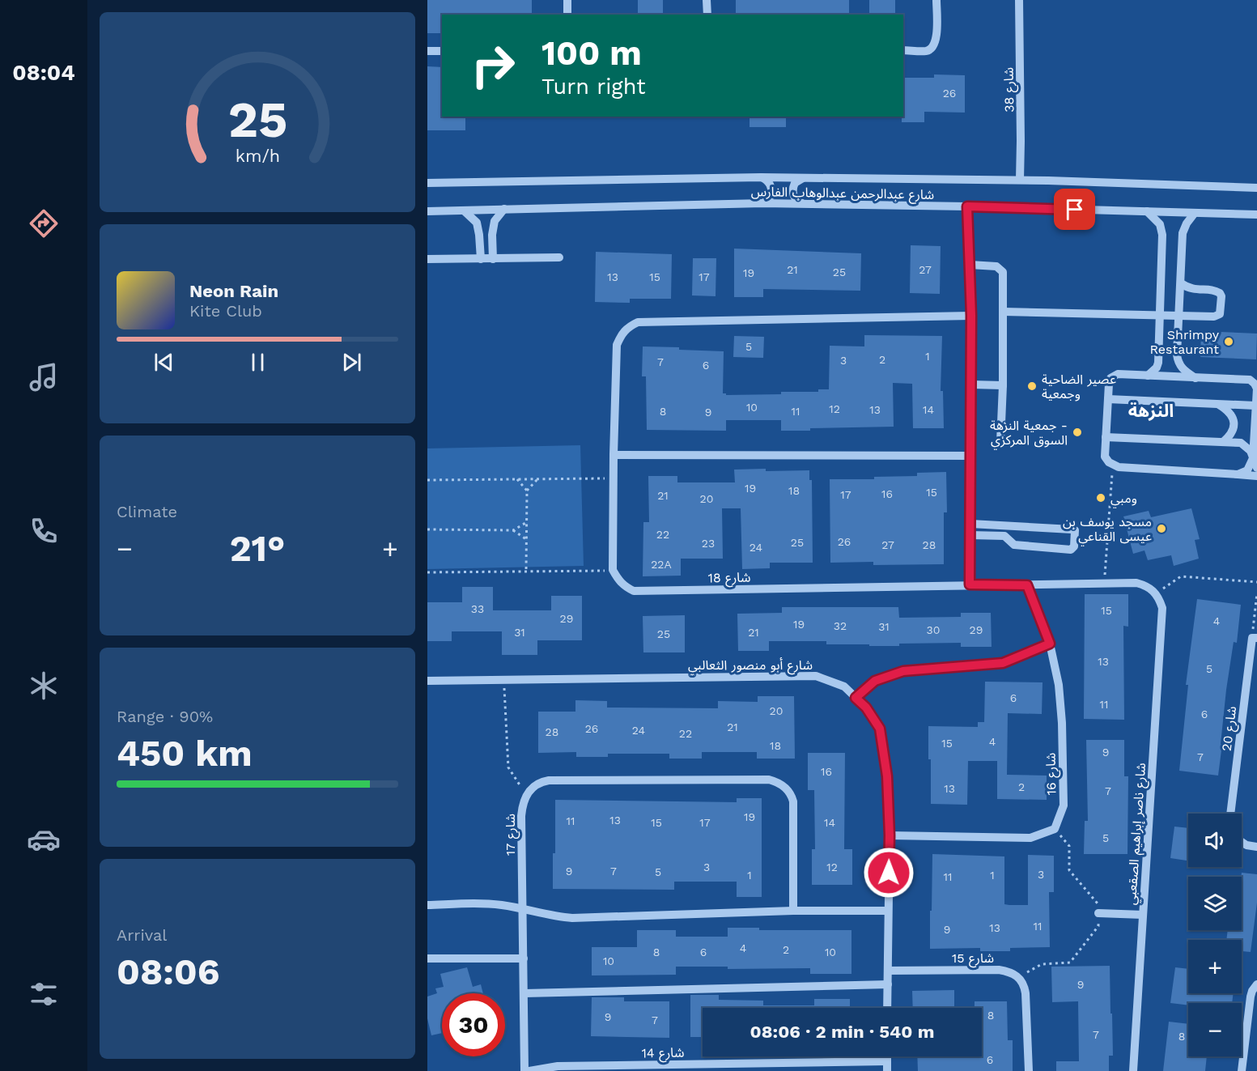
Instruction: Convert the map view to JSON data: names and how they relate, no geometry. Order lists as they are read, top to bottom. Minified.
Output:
{"streets":{"street":["شارع 38","شارع عبدالرحمن عبدالوهاب الفارس","شارع 18","شارع أبو منصور الثعالبي","شارع 20","شارع 16","شارع ناصر إبراهيم الصقعبي","شارع 17","شارع 15","شارع 14"]},"crossings":[["شارع 38","شارع عبدالرحمن عبدالوهاب الفارس"],["شارع 18","شارع 16"],["شارع 18","شارع ناصر إبراهيم الصقعبي"],["شارع أبو منصور الثعالبي","شارع 15"]],"districts":["النزهة"],"places":["Shrimpy Restaurant","عصير الضاحية وجمعية","جمعية النزهة - السوق المركزي","ومبي","مسجد يوسف بن عيسى القناعي"],"house_numbers":["26","21","27","25","19","13","15","17","5","1","2","3","7","6","10","12","13","14","8","11","9","19","18","15","16","17","21","20","22","26","25","23","27","28","24","22A","33","15","29","4","19","32","31","30","29","31","21","25","13","5","6","11","20","6","21","26","24","28","22","4","15","18","9","7","16","2","13","7","19","13","11","15","17","14","5","3","12","9","7","5","3","1","1","11","11","13","9","4","2","8","6","10","10","9","8","9","7","7","8","6"],"page":{"tabs":"08:04","turn":["100 m","Turn right"],"song":["Neon Rain","Kite Club"],"tile":["Climate",["Range · 90%","450 km"],["Arrival","08:06"]],"heat":["−","21°","+"],"map_buttons":["+","−"],"limit":"30","trip":"08:06 · 2 min · 540 m","gauge":["25","km/h"]}}
